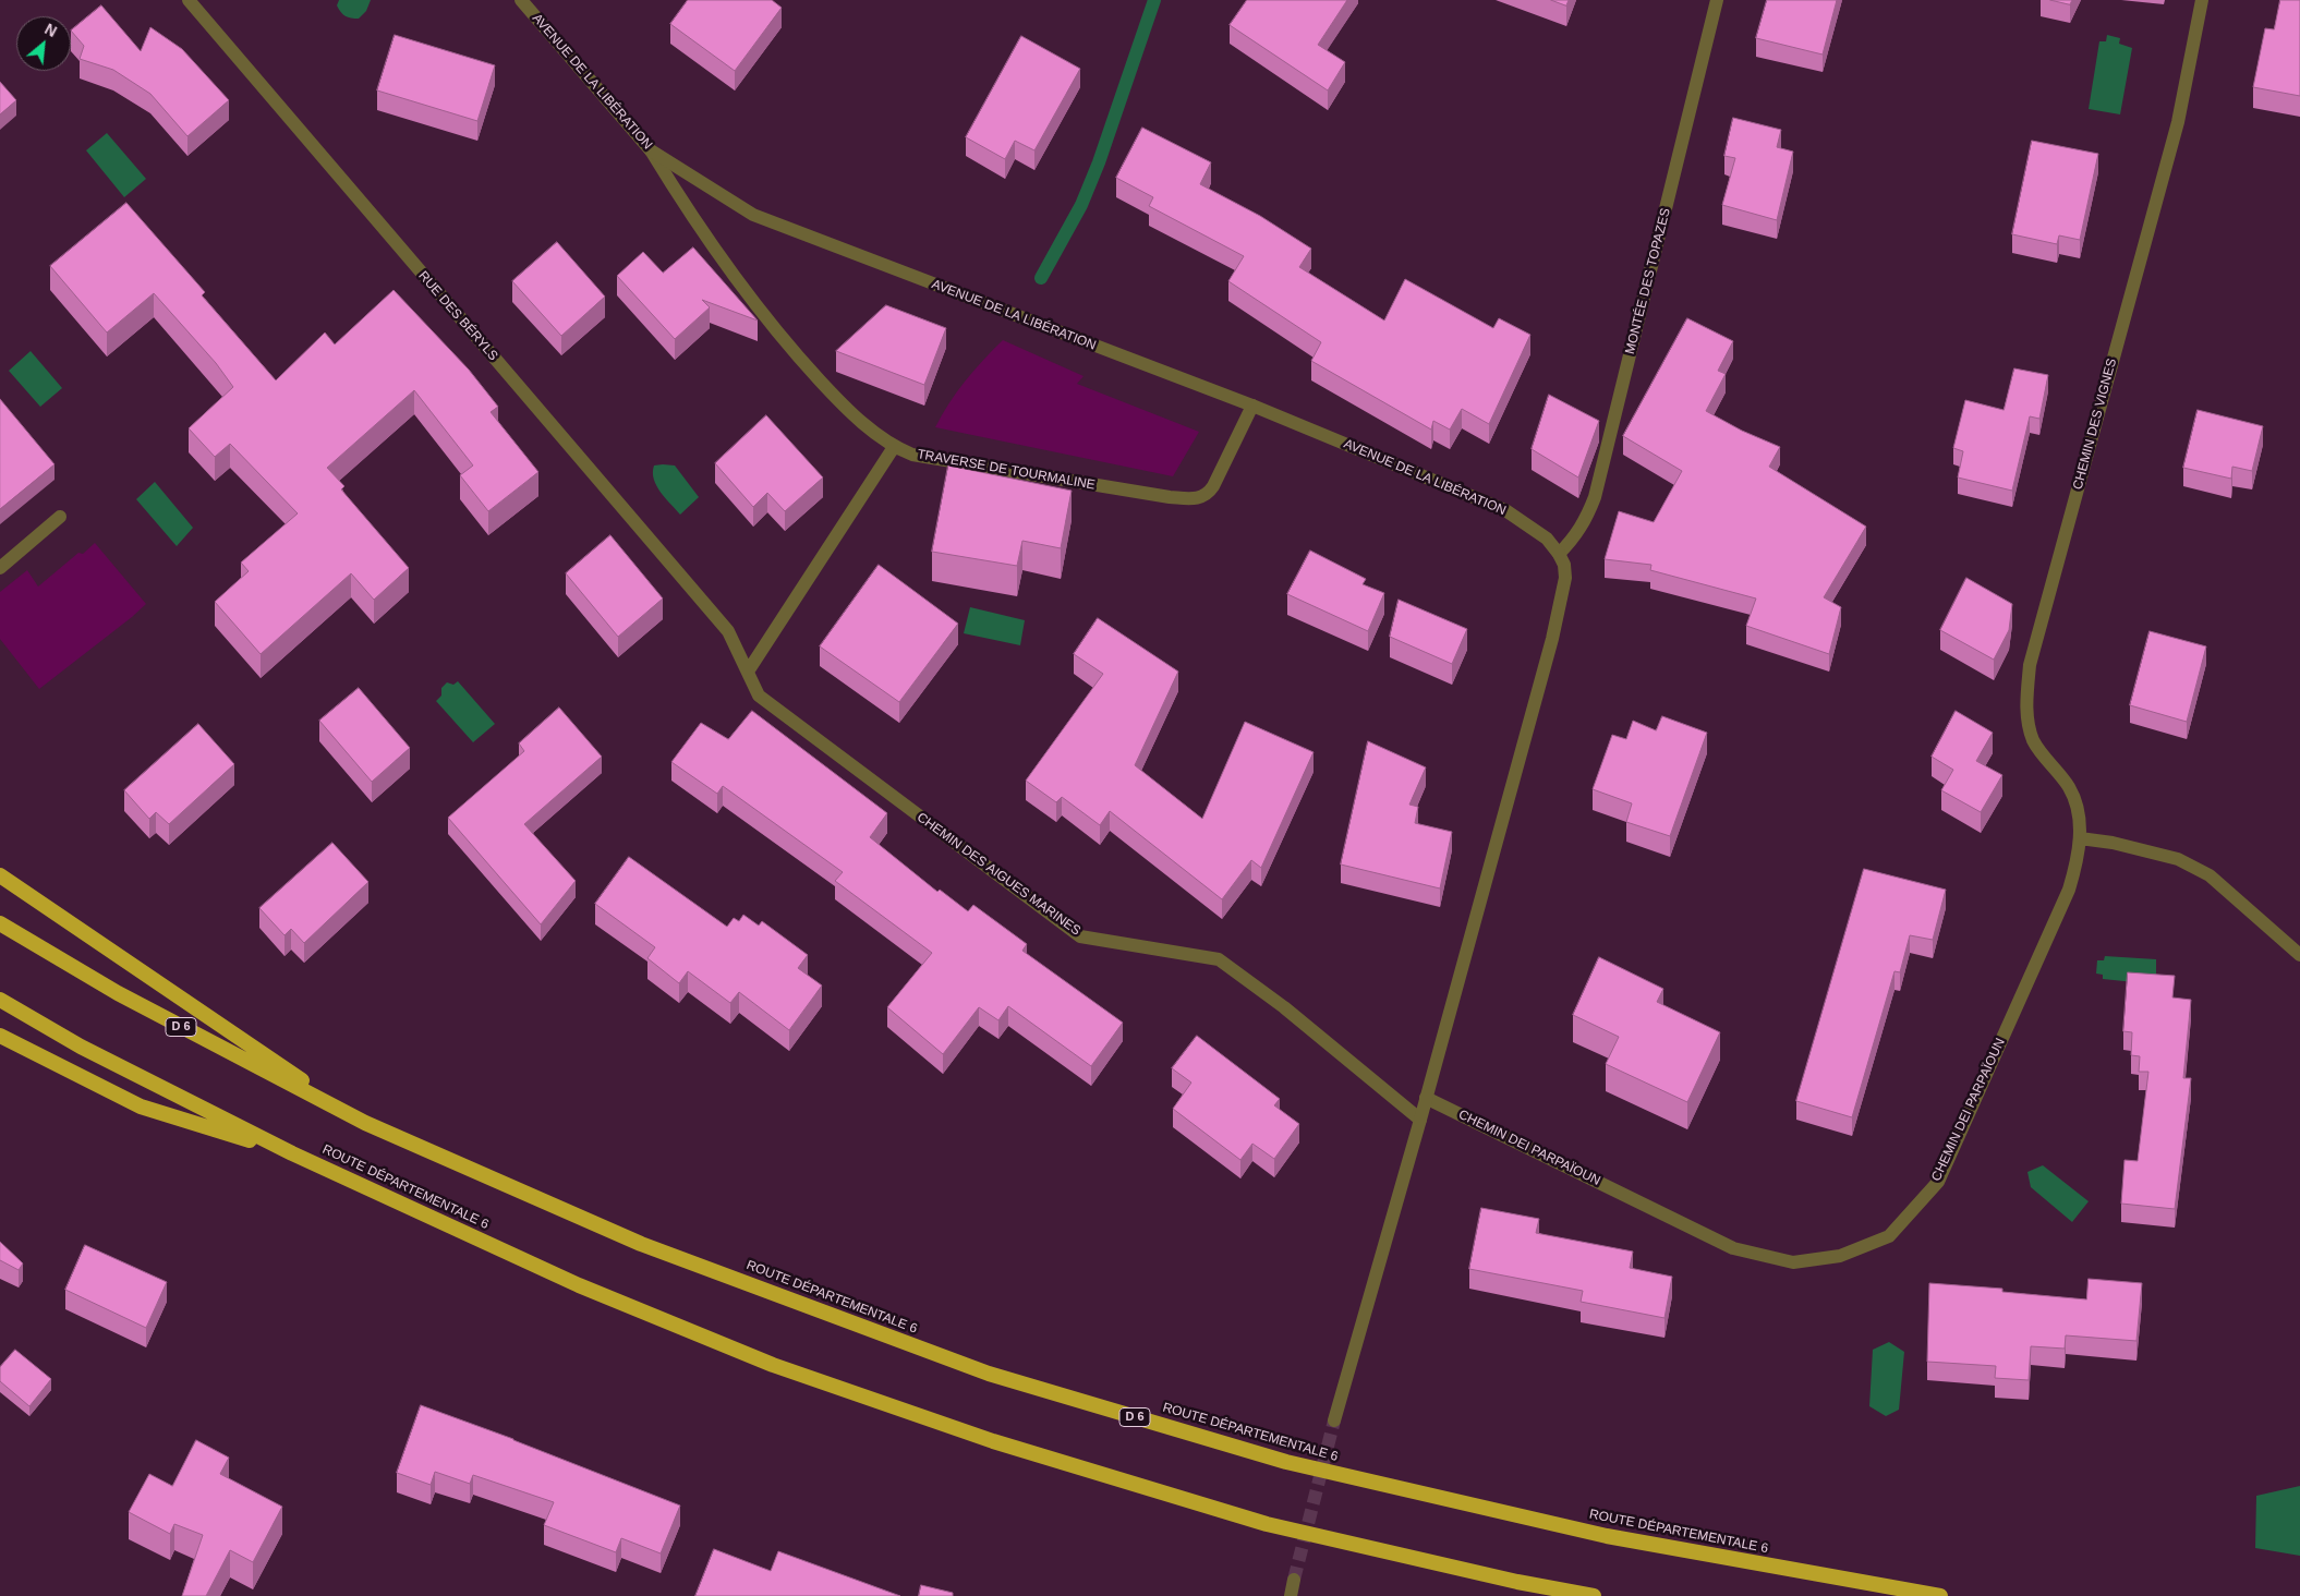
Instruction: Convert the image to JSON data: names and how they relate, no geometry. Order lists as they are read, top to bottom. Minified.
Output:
{"streets":{"highway":["D 6","ROUTE DÉPARTEMENTALE 6"],"street":["AVENUE DE LA LIBÉRATION","MONTÉE DES TOPAZES","RUE DES BÉRYLS","CHEMIN DES VIGNES","TRAVERSE DE TOURMALINE","CHEMIN DES AIGUES MARINES","CHEMIN DEI PARPAÏOUN"]},"crossings":[["AVENUE DE LA LIBÉRATION","MONTÉE DES TOPAZES"],["AVENUE DE LA LIBÉRATION","TRAVERSE DE TOURMALINE"],["RUE DES BÉRYLS","CHEMIN DES AIGUES MARINES"],["CHEMIN DES VIGNES","CHEMIN DEI PARPAÏOUN"],["D 6","ROUTE DÉPARTEMENTALE 6"]],"north":"top right"}
